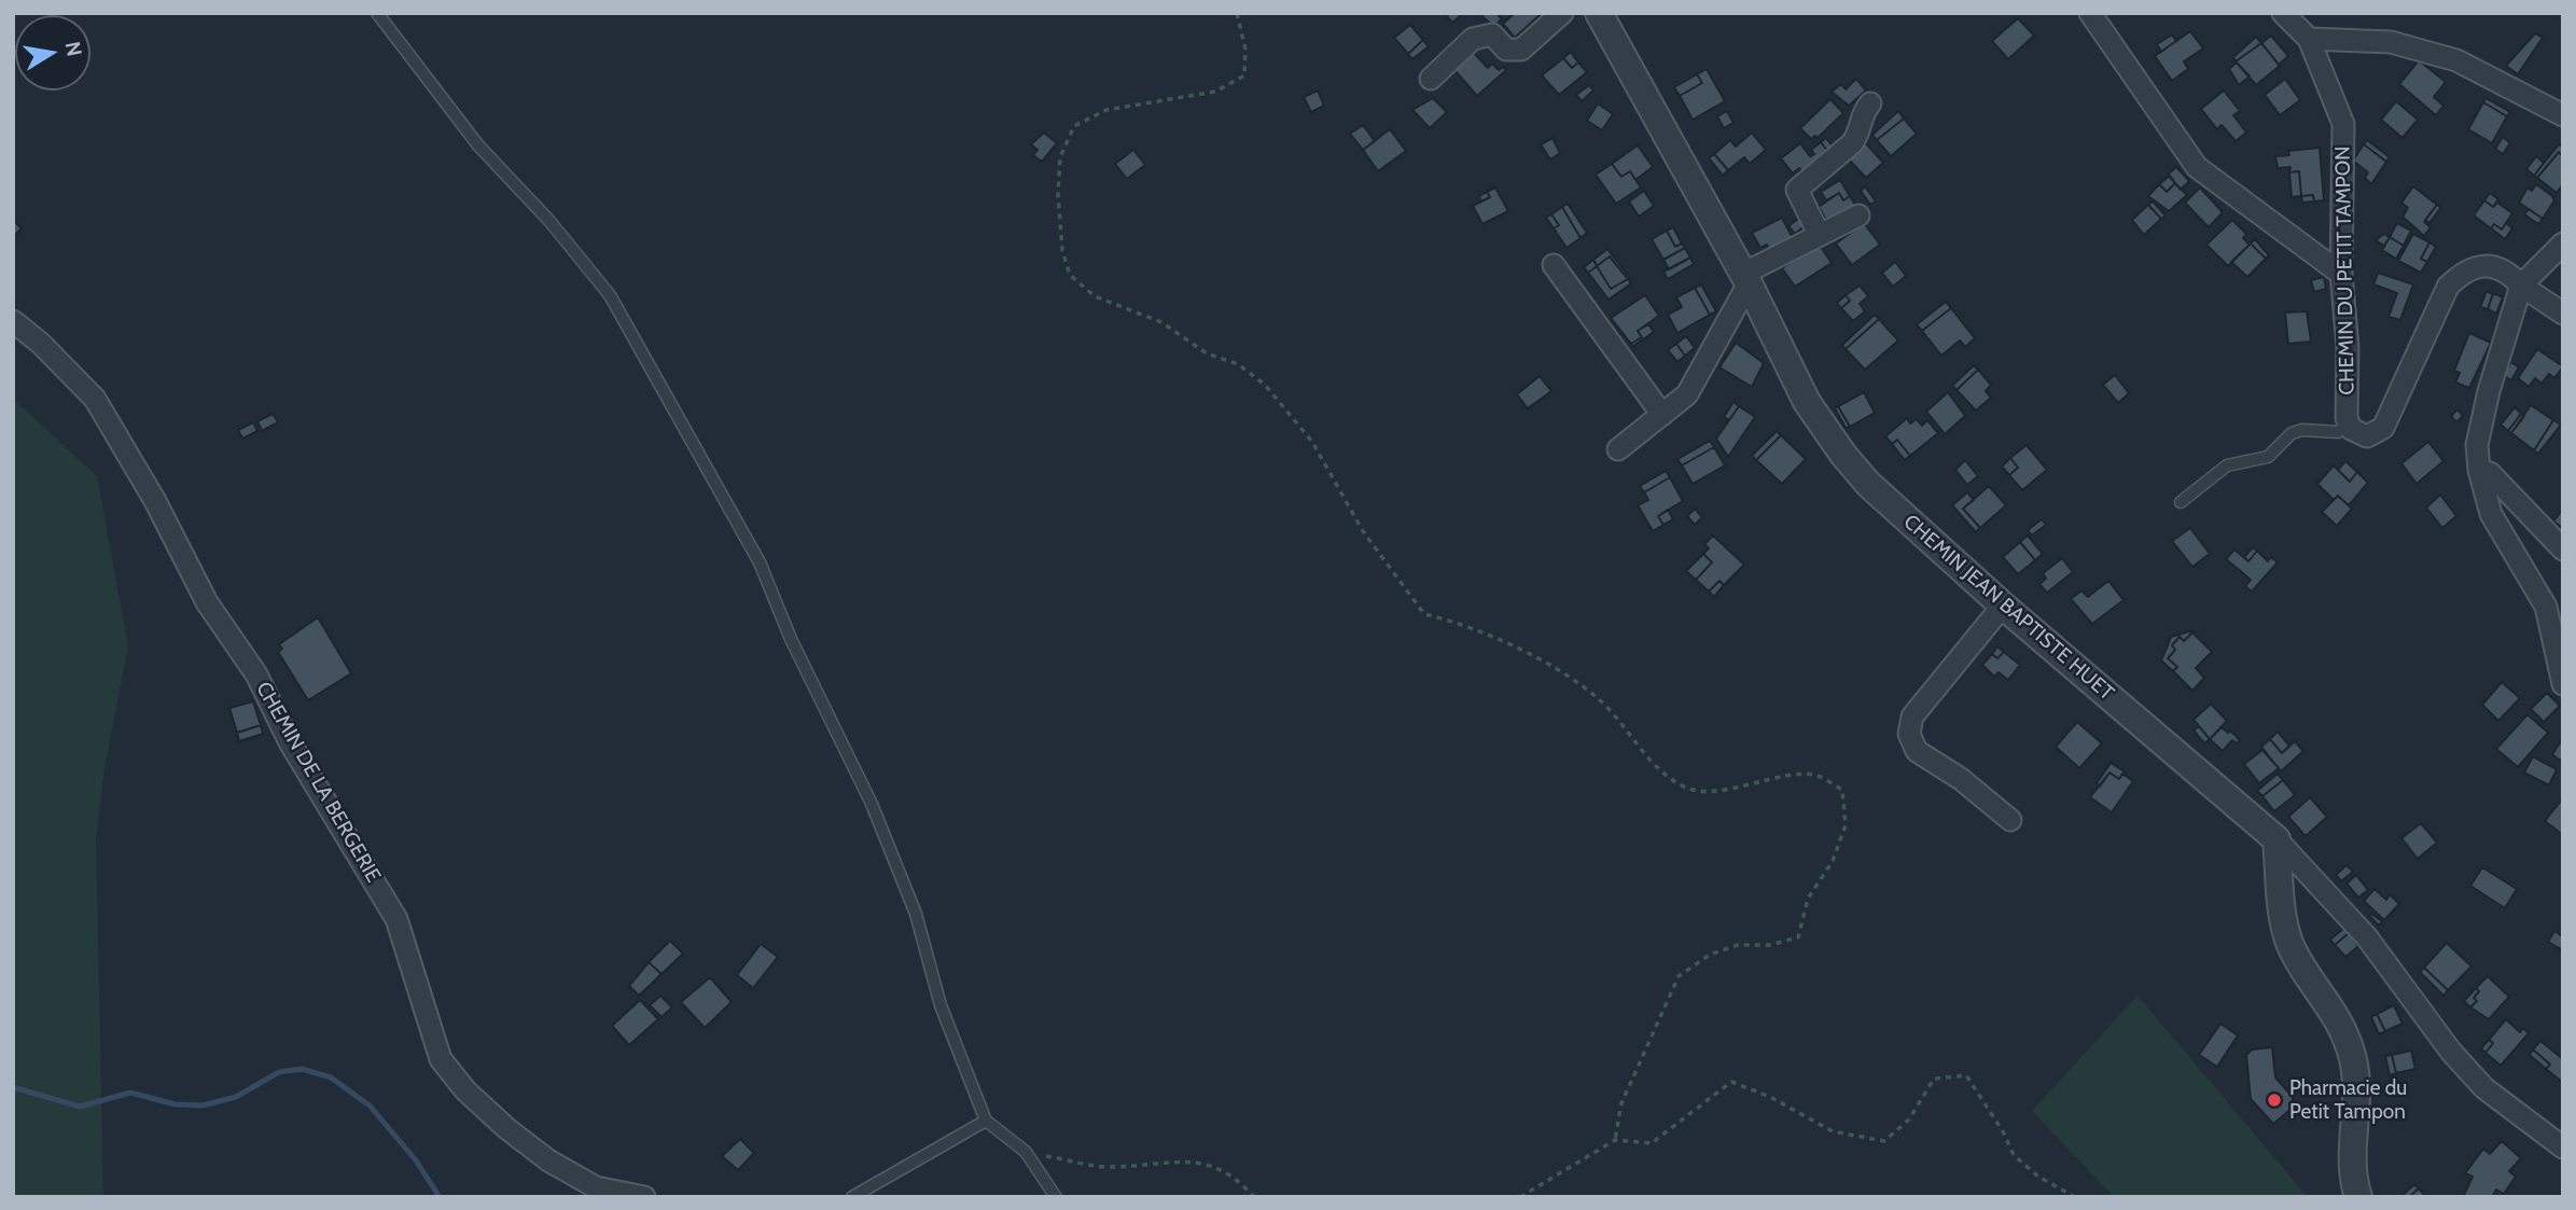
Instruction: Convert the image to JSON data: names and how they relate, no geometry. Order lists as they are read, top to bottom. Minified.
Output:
{"streets":{"street":["CHEMIN DU PETIT TAMPON","CHEMIN JEAN BAPTISTE HUET","CHEMIN DE LA BERGERIE"]},"places":["Pharmacie du Petit Tampon"],"north":"right"}
